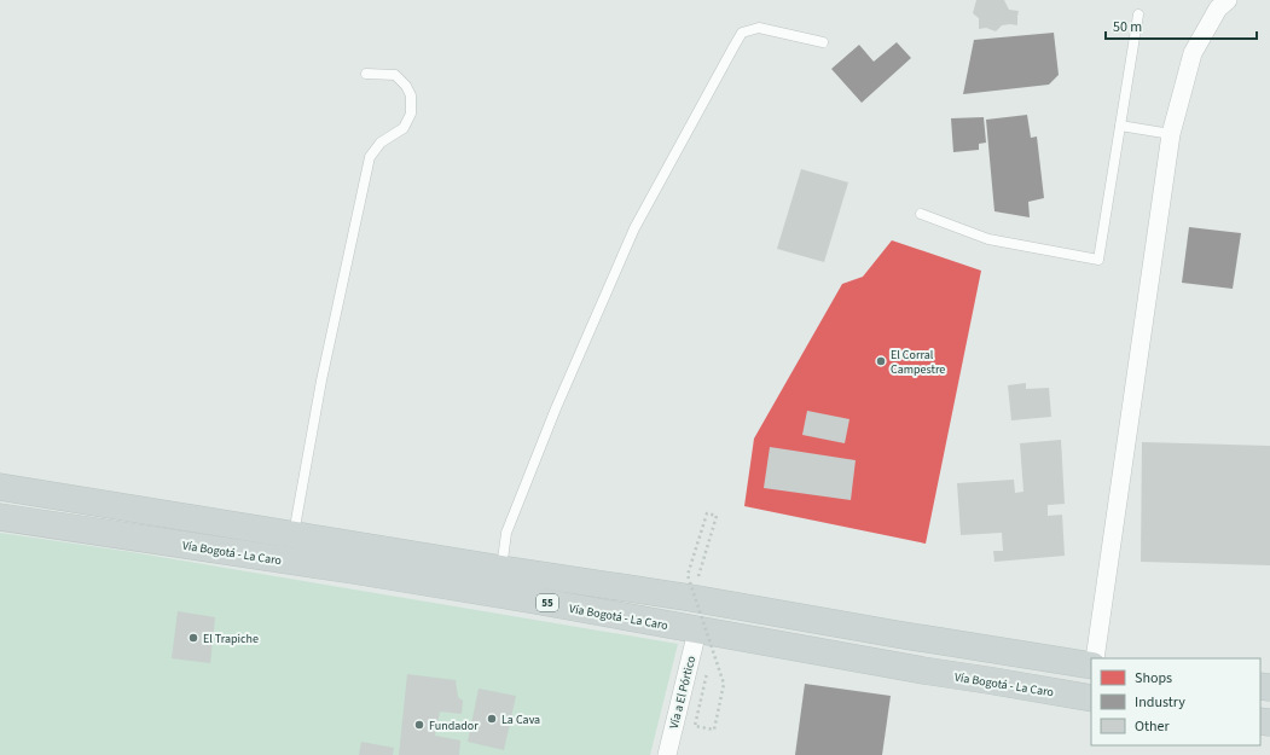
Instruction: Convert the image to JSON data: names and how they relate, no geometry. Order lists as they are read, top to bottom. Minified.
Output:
{"streets":{"main road":["Vía Bogotá - La Caro","55"],"street":["Vía a El Pórtico"]},"crossings":[["Vía Bogotá - La Caro","Vía a El Pórtico"]],"places":["El Corral Campestre","El Trapiche","La Cava","Fundador"],"legend":["Shops","Industry","Other"],"scale_bar":"50 m"}
